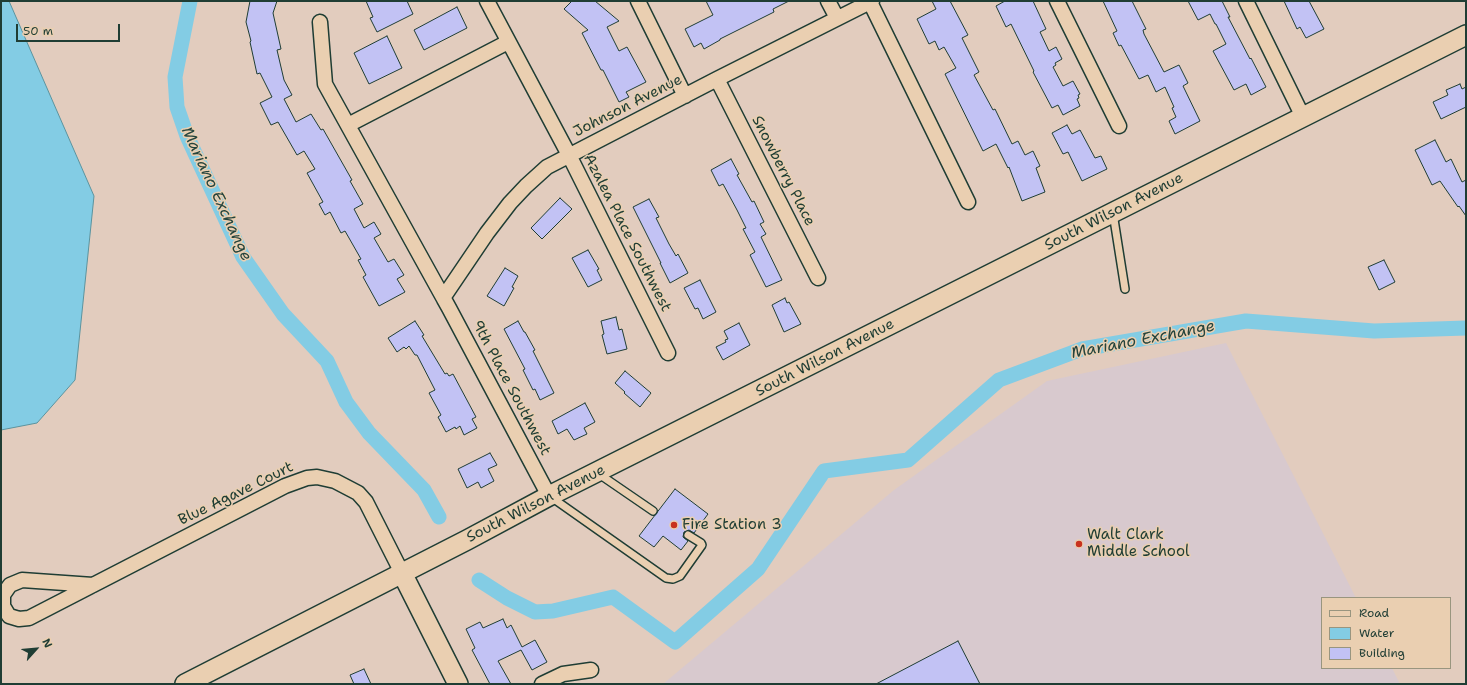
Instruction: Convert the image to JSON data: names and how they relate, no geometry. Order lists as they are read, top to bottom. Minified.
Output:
{"streets":{"main road":["South Wilson Avenue"],"street":["Johnson Avenue","Snowberry Place","Azalea Place Southwest","9th Place Southwest","Blue Agave Court"]},"crossings":[["Johnson Avenue","Snowberry Place"],["Johnson Avenue","Azalea Place Southwest"],["Johnson Avenue","9th Place Southwest"],["South Wilson Avenue","9th Place Southwest"],["South Wilson Avenue","Blue Agave Court"]],"water":["Mariano Exchange"],"places":["Fire Station 3","Walt Clark Middle School"],"legend":["Road","Water","Building"],"scale_bar":"50 m","north":"top right"}
